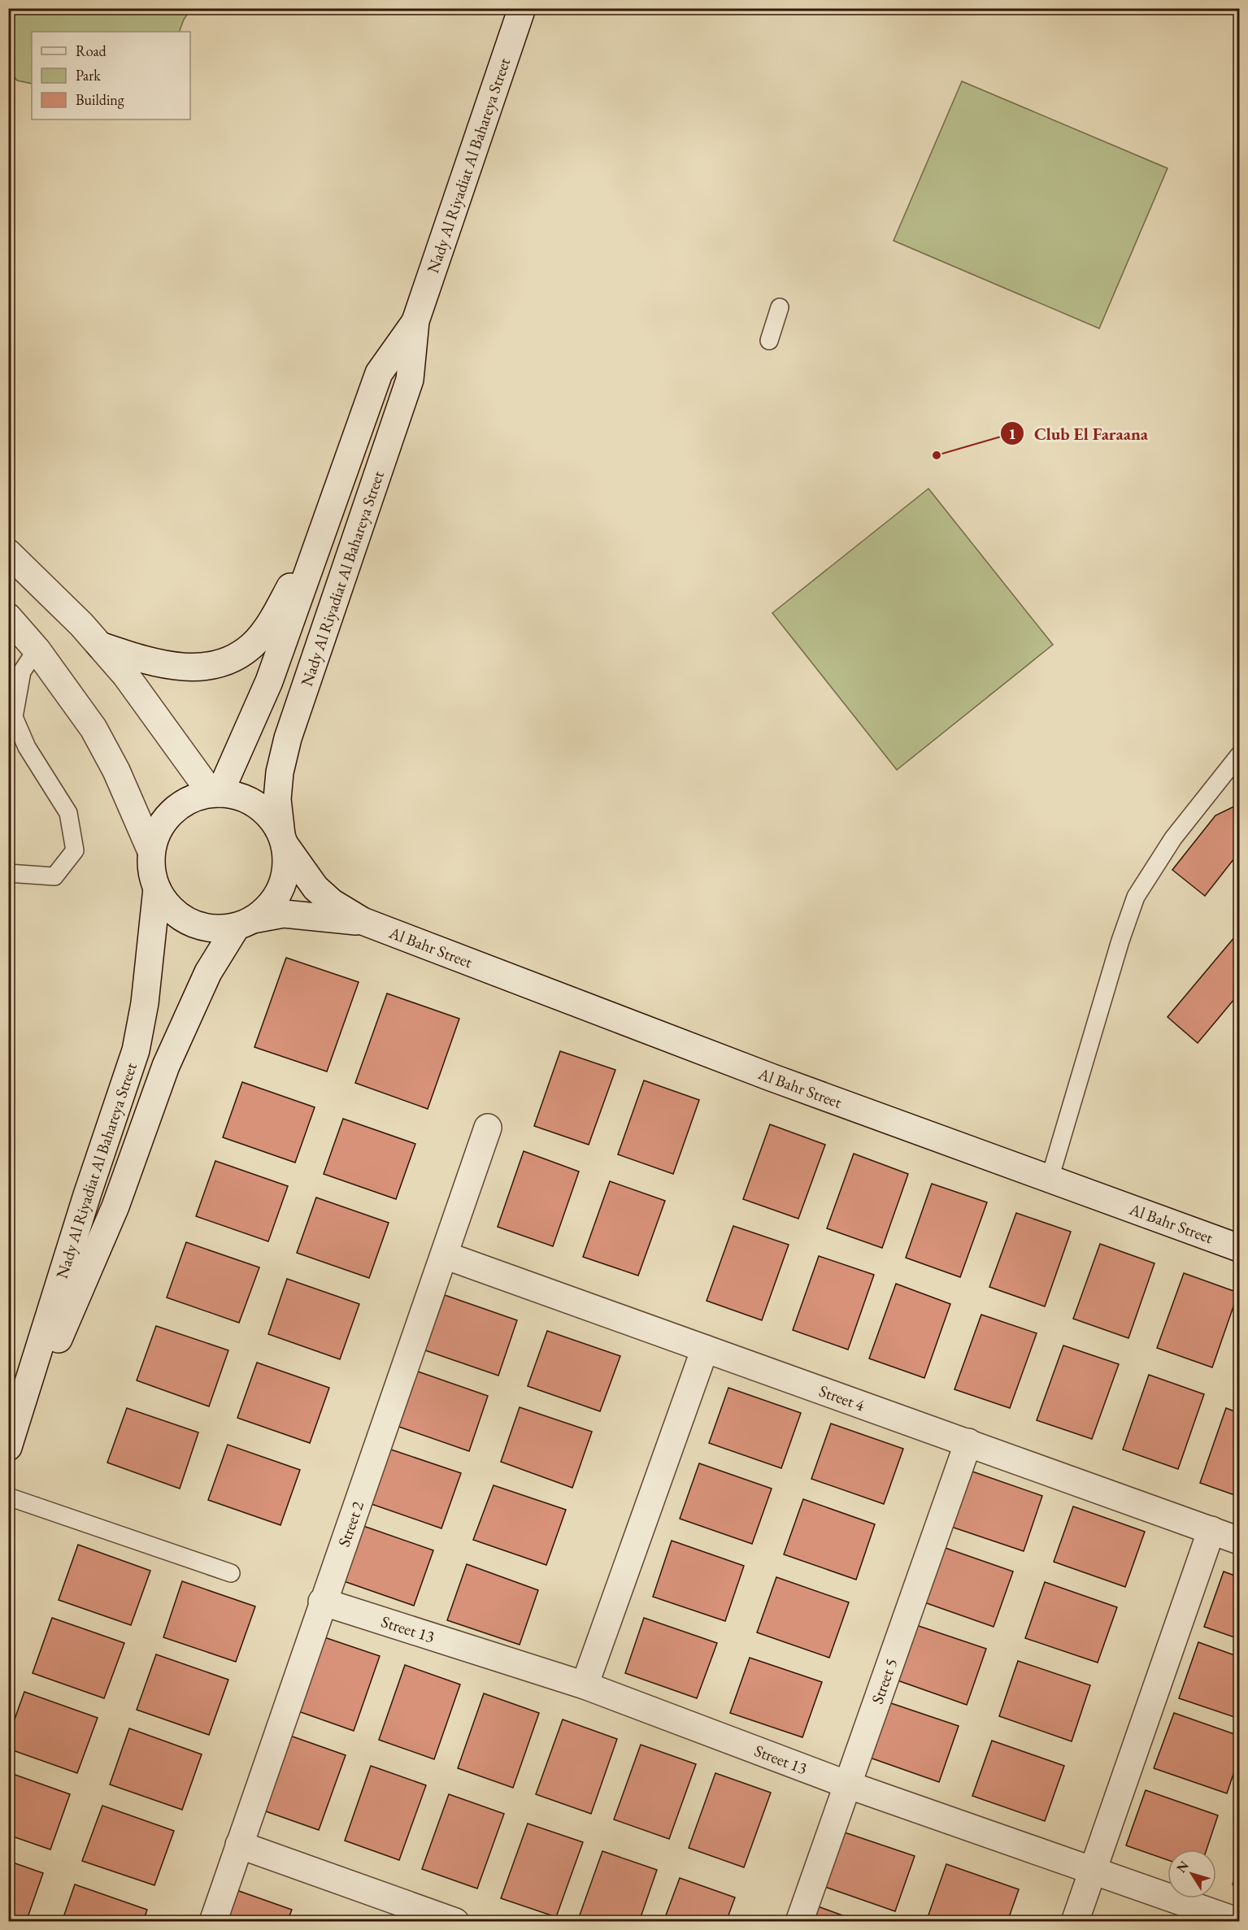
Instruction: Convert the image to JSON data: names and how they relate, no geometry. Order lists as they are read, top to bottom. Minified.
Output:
{"streets":{"street":["Nady Al Riyadiat Al Bahareya Street","Al Bahr Street","Street 4","Street 2","Street 13","Street 5"]},"crossings":[["Nady Al Riyadiat Al Bahareya Street","Al Bahr Street"],["Street 4","Street 2"],["Street 4","Street 5"],["Street 2","Street 13"],["Street 13","Street 5"]],"places":["Club El Faraana"],"legend":["Road","Park","Building"],"north":"top left"}
